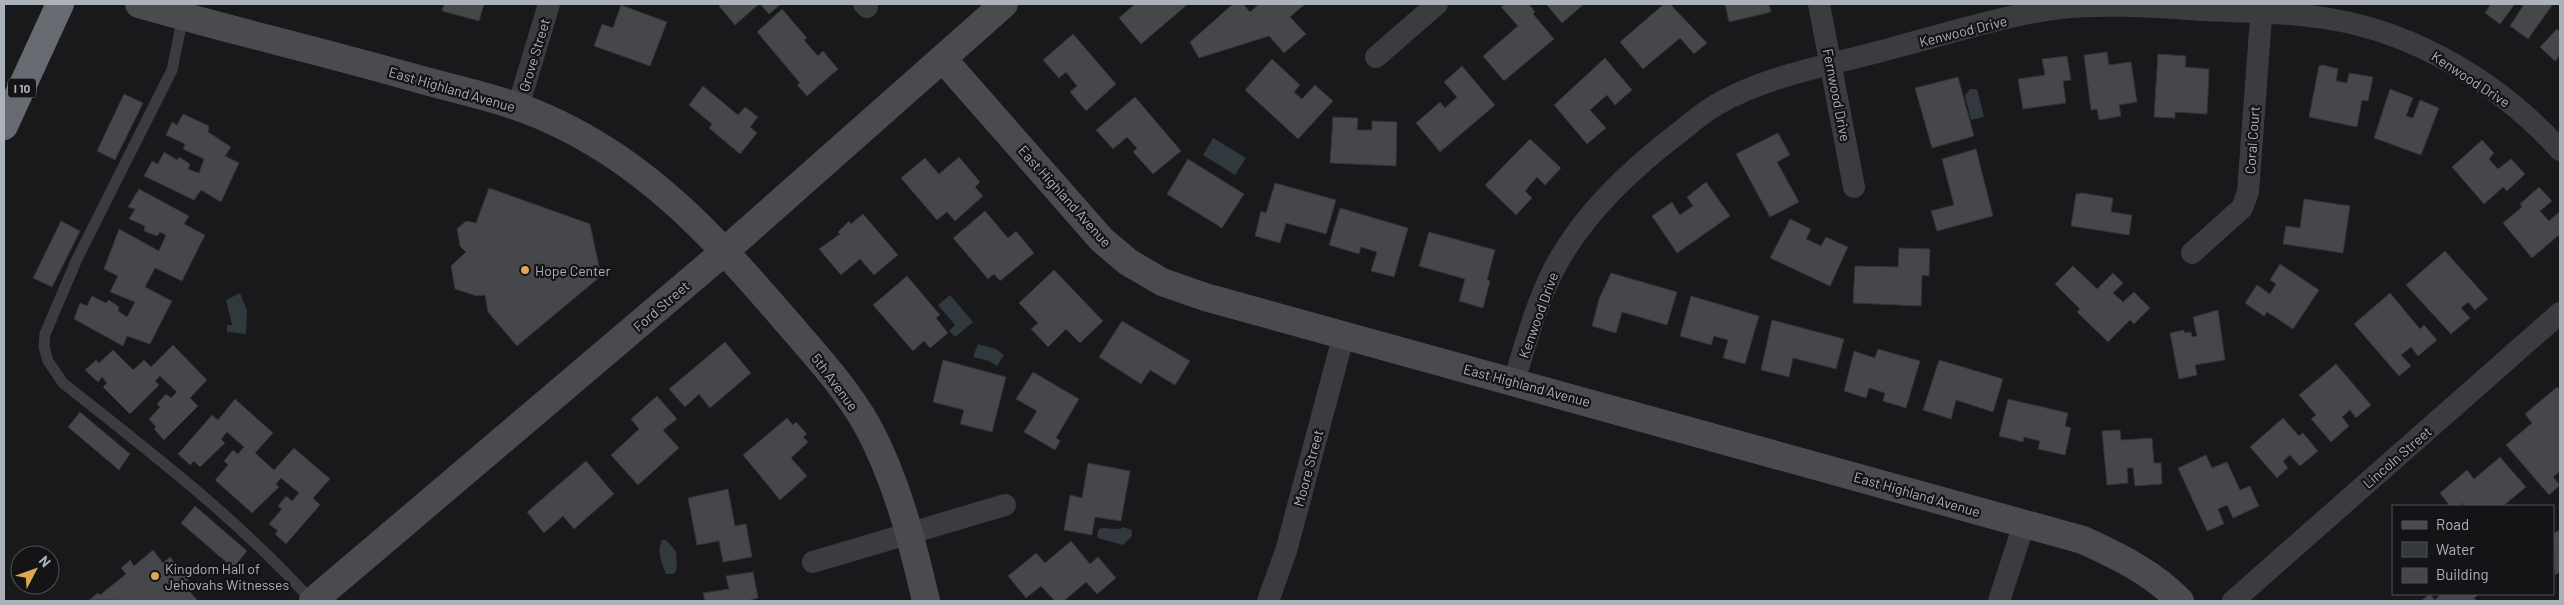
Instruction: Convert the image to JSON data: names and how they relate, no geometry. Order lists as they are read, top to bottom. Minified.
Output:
{"streets":{"highway":["I 10"],"main road":["East Highland Avenue","Ford Street","5th Avenue"],"street":["Kenwood Drive","Grove Street","Fernwood Drive","Coral Court","Lincoln Street","Moore Street"]},"crossings":[["Kenwood Drive","East Highland Avenue"],["Kenwood Drive","Fernwood Drive"],["Kenwood Drive","Coral Court"],["Grove Street","East Highland Avenue"],["East Highland Avenue","Ford Street"],["East Highland Avenue","5th Avenue"],["East Highland Avenue","Moore Street"],["Ford Street","5th Avenue"]],"places":["Hope Center","Kingdom Hall of Jehovahs Witnesses"],"legend":["Road","Water","Building"],"north":"top right"}
